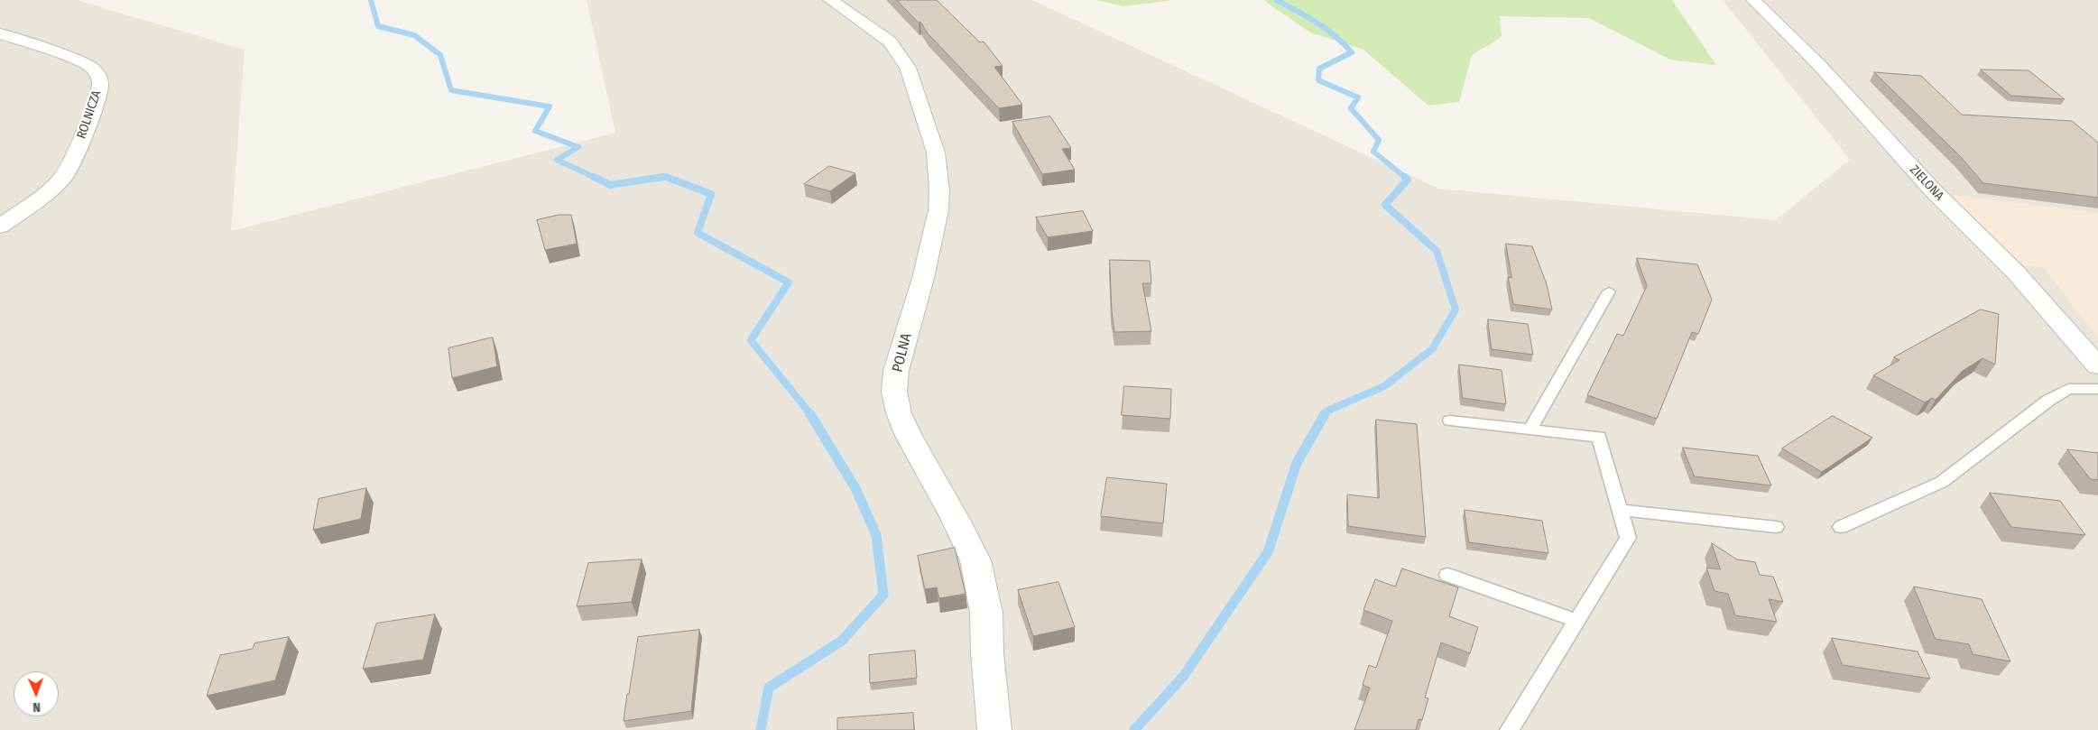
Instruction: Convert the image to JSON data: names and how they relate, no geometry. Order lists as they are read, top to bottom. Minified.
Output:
{"streets":{"street":["ROLNICZA","ZIELONA","POLNA"]},"north":"bottom"}
